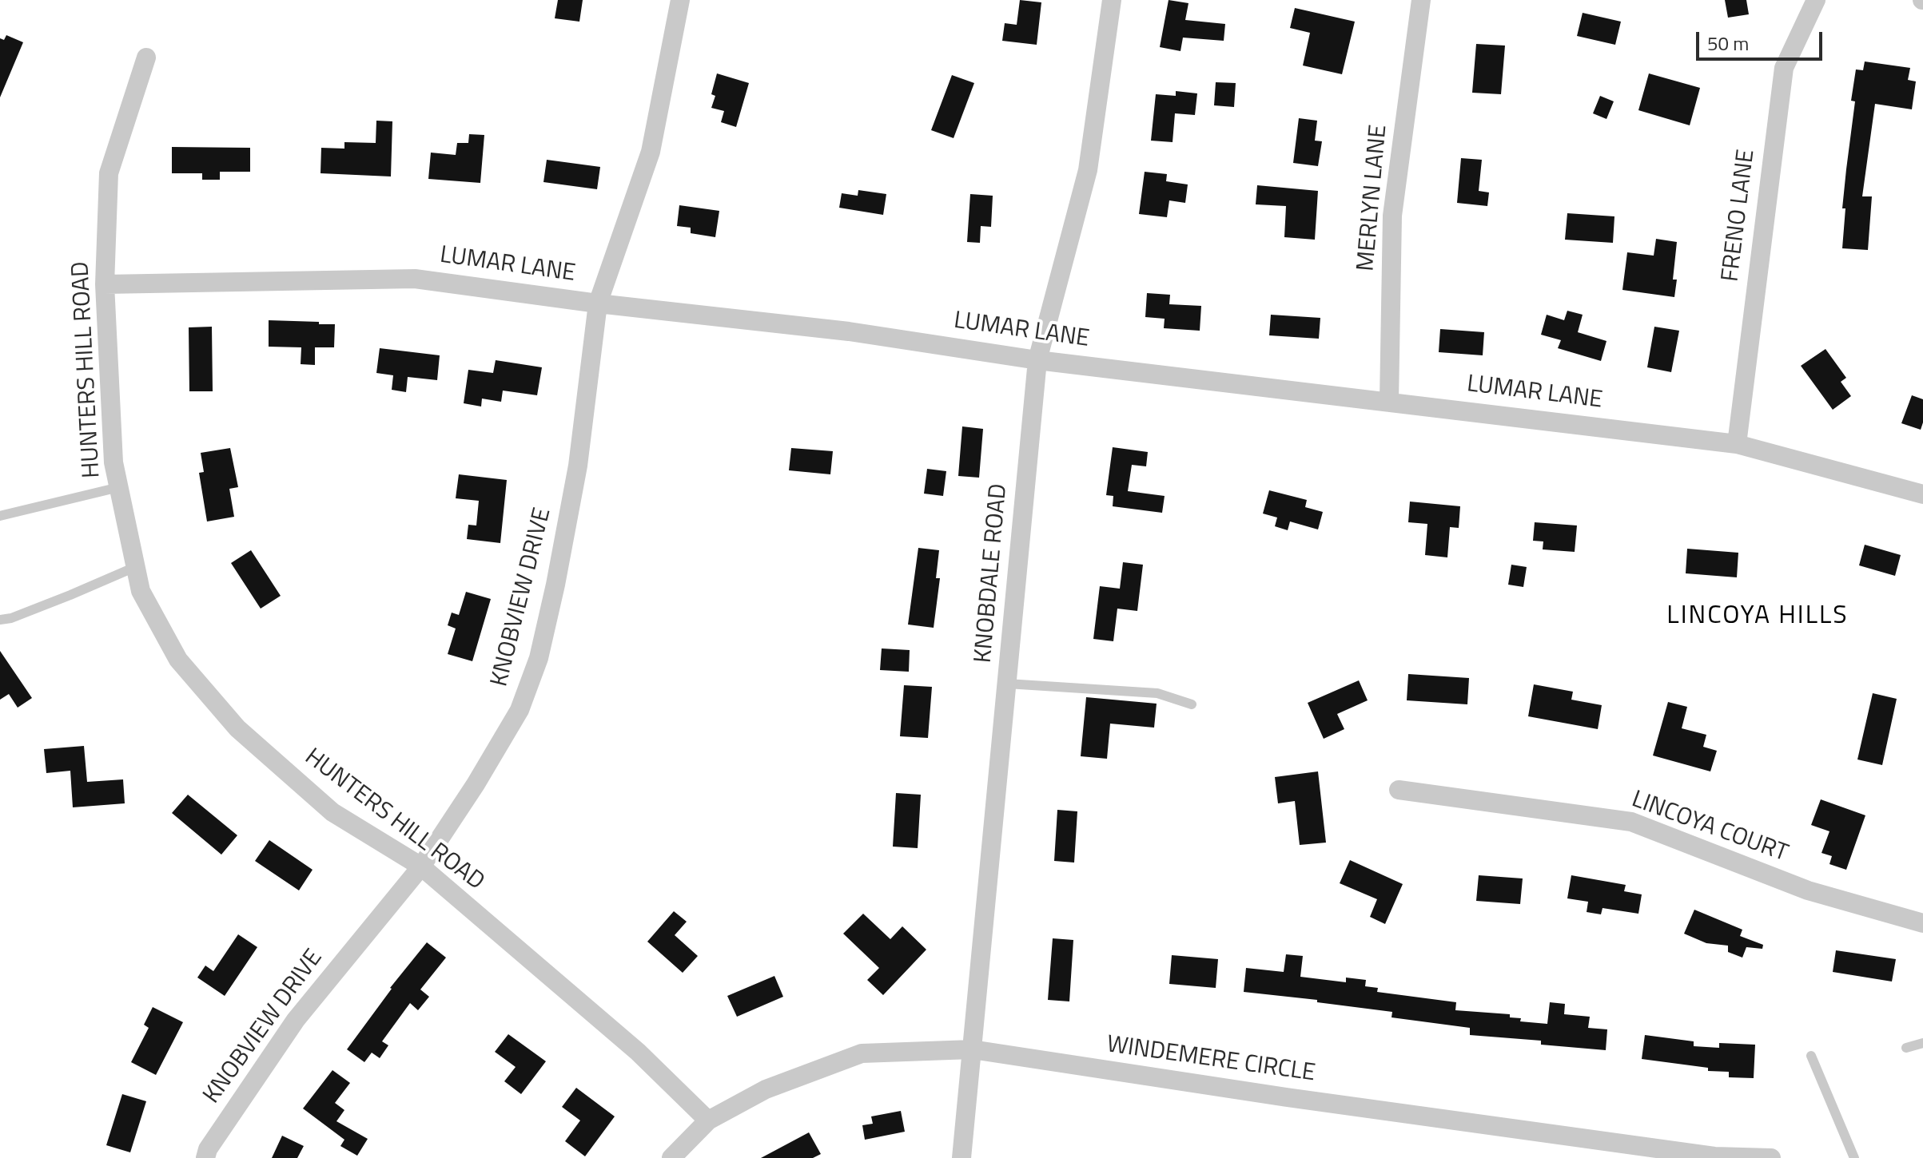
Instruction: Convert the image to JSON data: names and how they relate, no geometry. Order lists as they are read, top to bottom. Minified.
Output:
{"streets":{"street":["MERLYN LANE","FRENO LANE","LUMAR LANE","HUNTERS HILL ROAD","KNOBDALE ROAD","KNOBVIEW DRIVE","LINCOYA COURT","WINDEMERE CIRCLE"]},"crossings":[["MERLYN LANE","LUMAR LANE"],["FRENO LANE","LUMAR LANE"],["LUMAR LANE","HUNTERS HILL ROAD"],["LUMAR LANE","KNOBDALE ROAD"],["LUMAR LANE","KNOBVIEW DRIVE"],["HUNTERS HILL ROAD","KNOBVIEW DRIVE"],["HUNTERS HILL ROAD","WINDEMERE CIRCLE"],["KNOBDALE ROAD","WINDEMERE CIRCLE"]],"districts":["LINCOYA HILLS"],"scale_bar":"50 m"}
